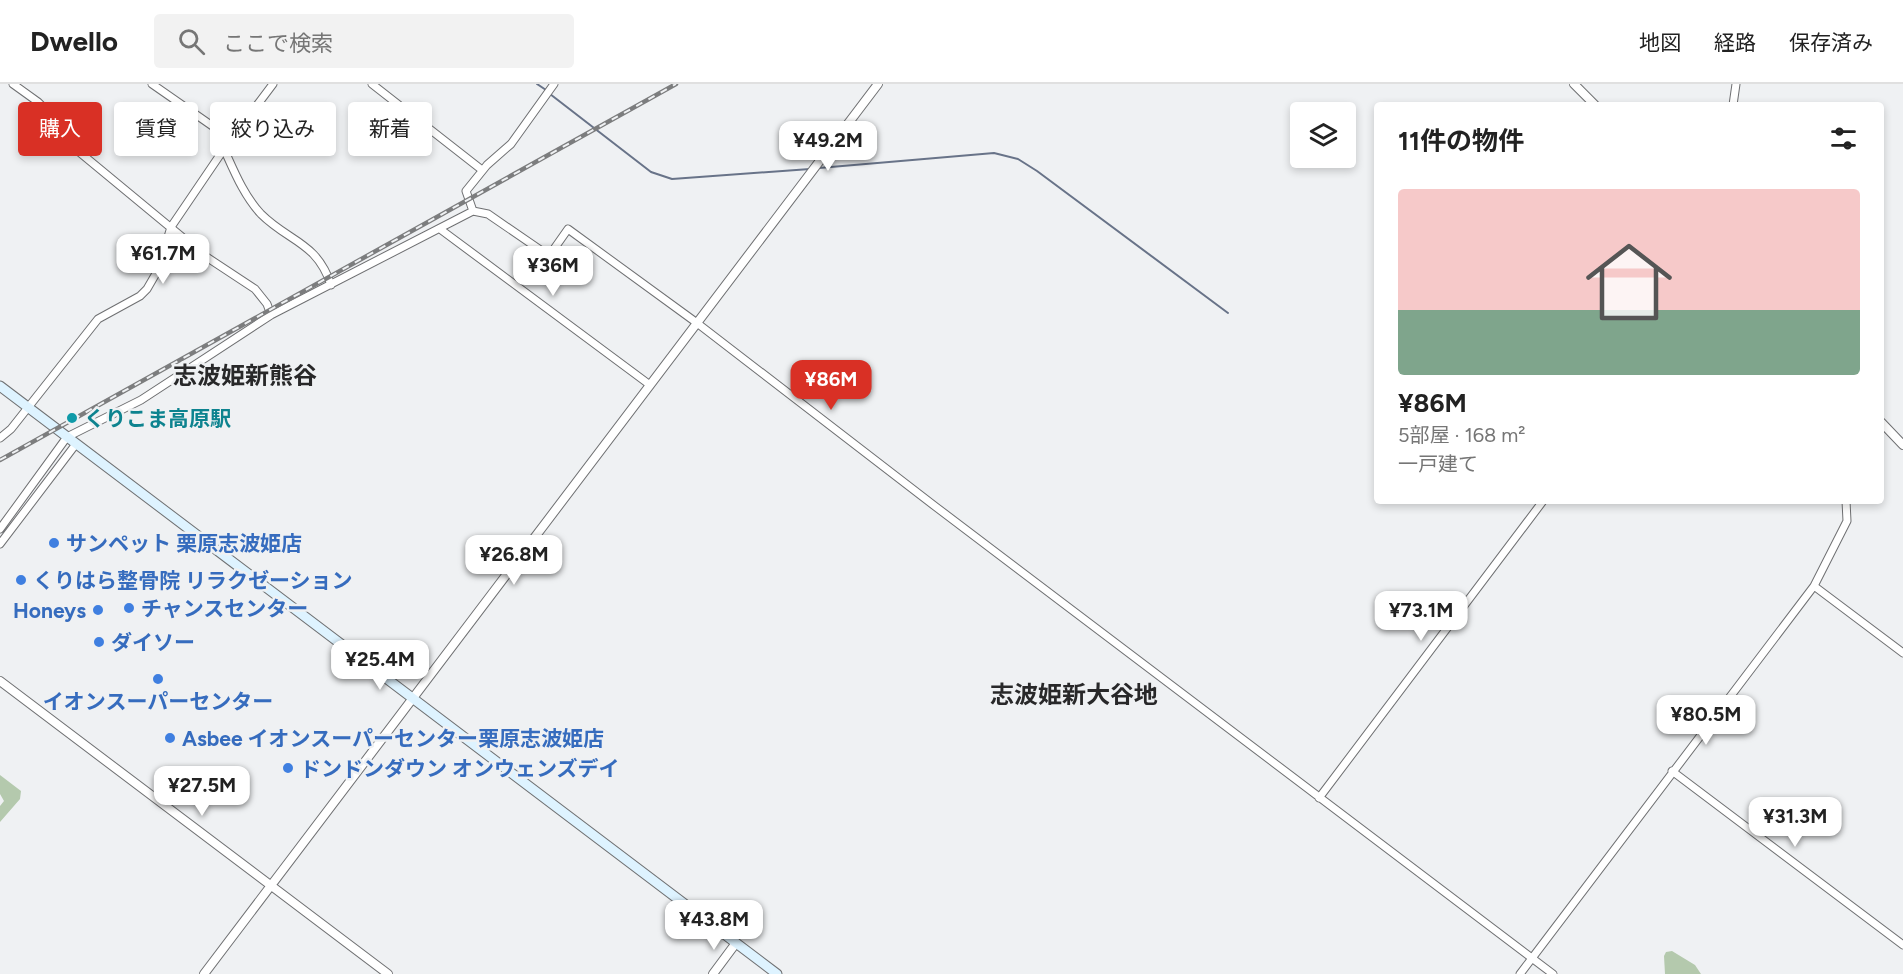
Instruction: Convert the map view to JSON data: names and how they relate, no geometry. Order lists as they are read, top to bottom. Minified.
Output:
{"districts":["志波姫新熊谷","志波姫新大谷地"],"places":["くりこま高原駅","サンペット 栗原志波姫店","くりはら整骨院 リラクゼーション","チャンスセンター","Honeys","ダイソー","イオンスーパーセンター","Asbee イオンスーパーセンター栗原志波姫店","ドンドンダウン オンウェンズデイ"],"page":{"header":"Dwello","search":"ここで検索","nav":["地図","経路","保存済み"],"chip":["購入","賃貸","絞り込み","新着"],"heading":"11件の物件","price":["¥49.2M","¥61.7M","¥36M","¥86M","¥26.8M","¥73.1M","¥25.4M","¥80.5M","¥27.5M","¥31.3M","¥43.8M"],"list":[{"name":"¥86M","note":"5部屋 · 168 m² · 一戸建て"}]}}
